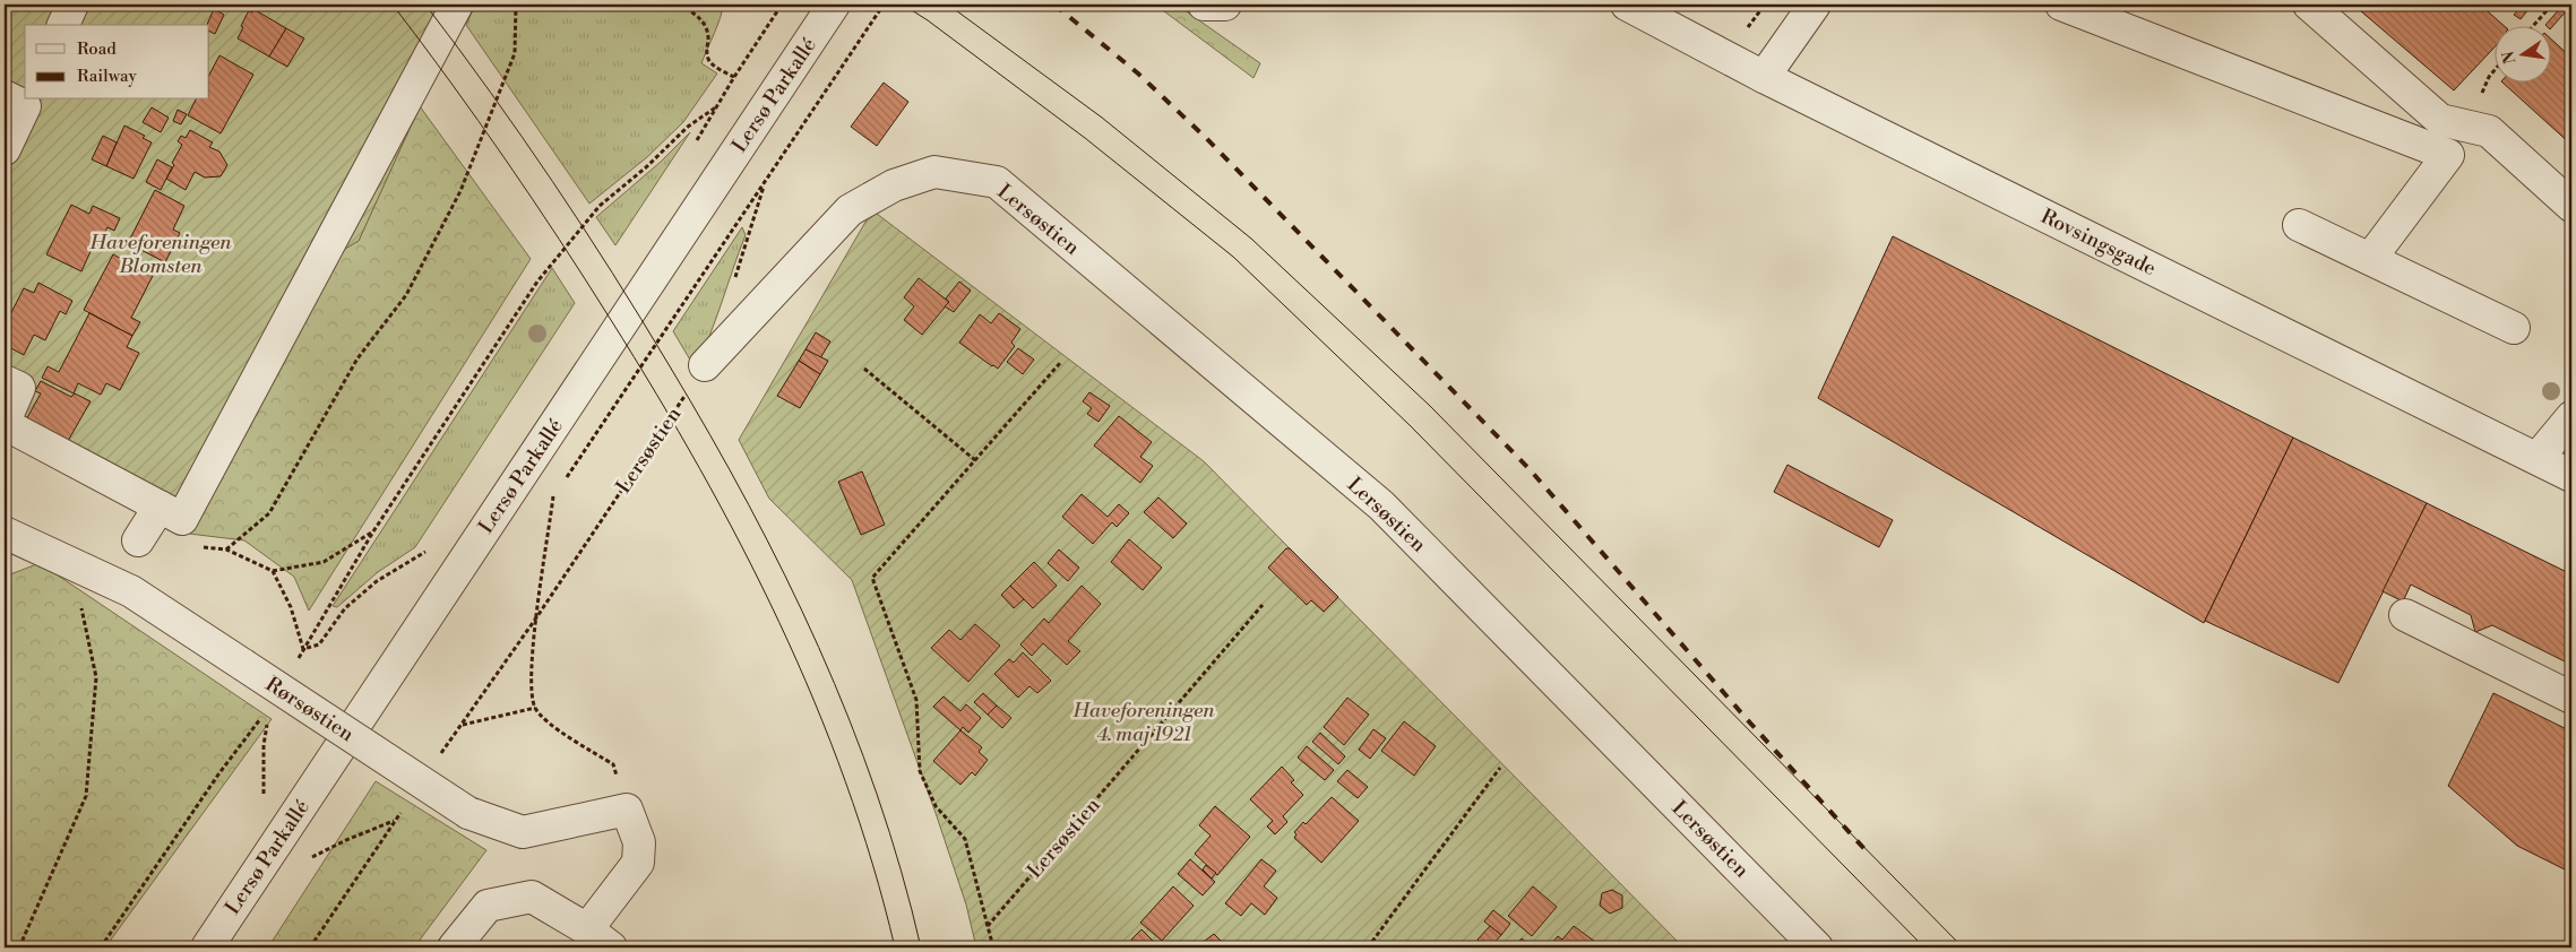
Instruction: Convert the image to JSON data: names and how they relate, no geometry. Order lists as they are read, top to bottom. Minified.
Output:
{"streets":{"street":["Lersø Parkallé","Lersøstien","Rovsingsgade","Rørsøstien"]},"parks":["Haveforeningen Blomsten","Haveforeningen 4. maj 1921"],"legend":["Road","Railway"],"north":"left"}
